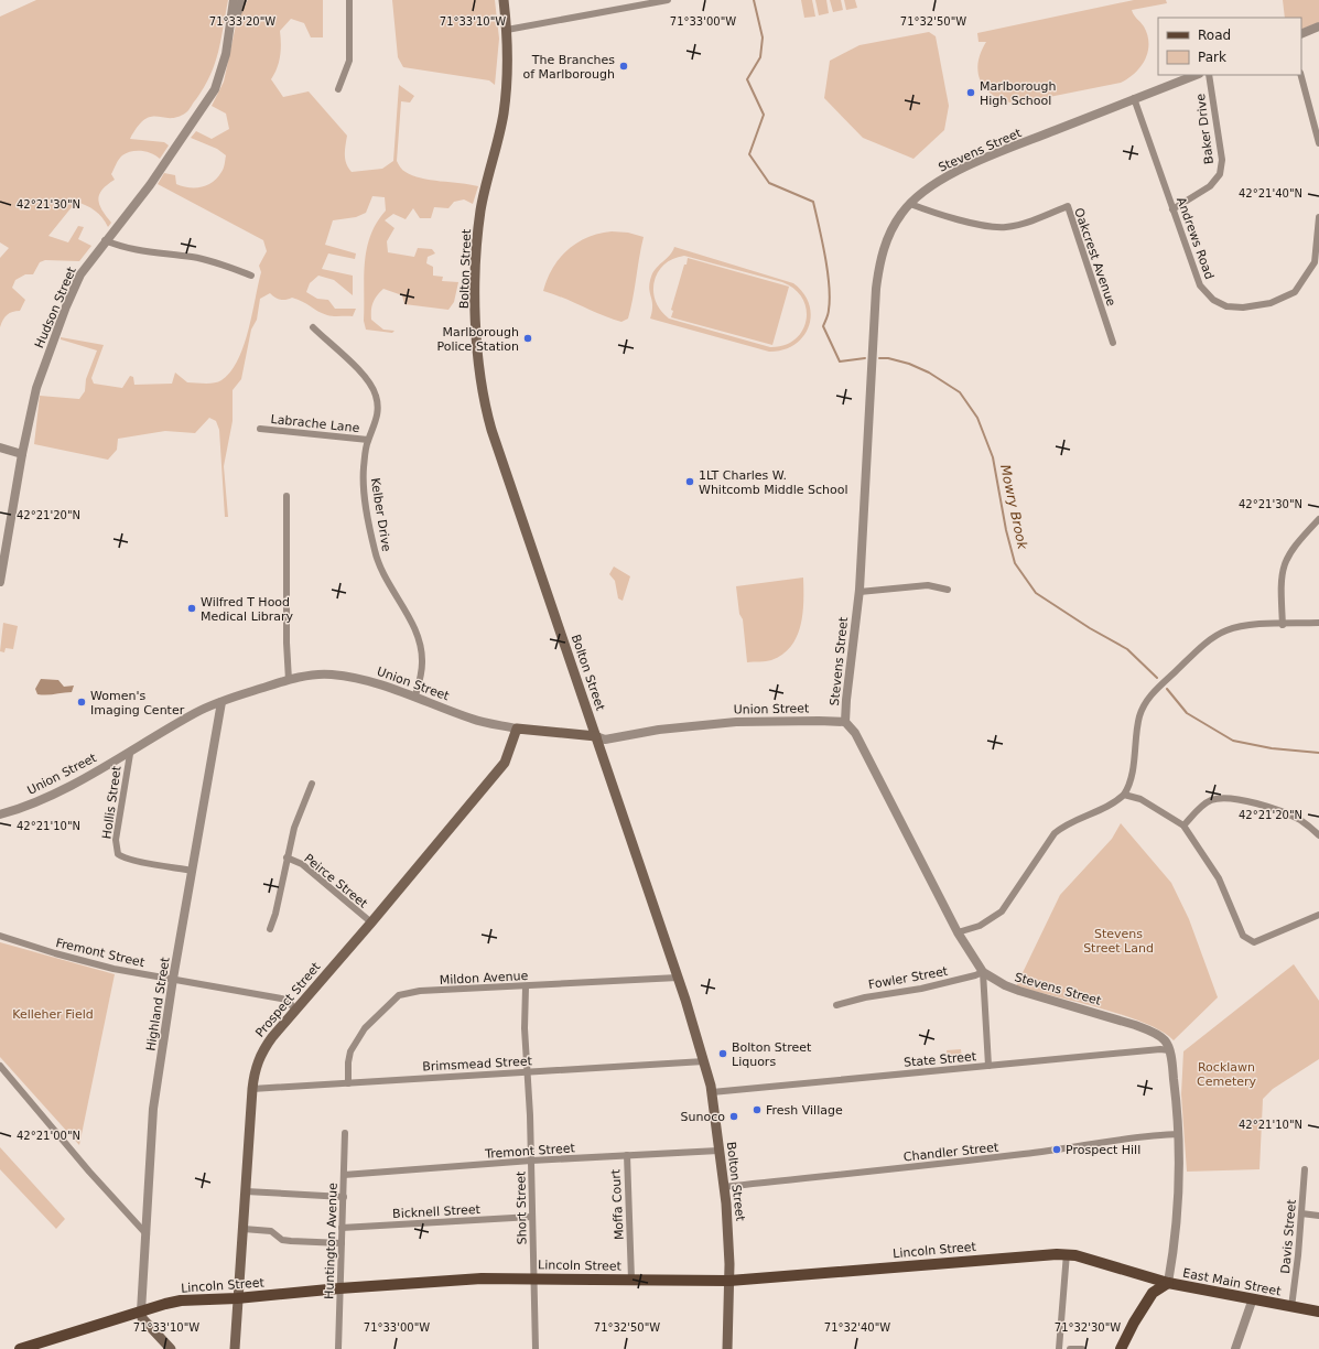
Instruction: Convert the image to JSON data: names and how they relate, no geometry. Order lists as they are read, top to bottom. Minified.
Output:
{"streets":{"main road":["Bolton Street","Union Street","Prospect Street","Lincoln Street","East Main Street"],"street":["Baker Drive","Stevens Street","Andrews Road","Oakcrest Avenue","Hudson Street","Labrache Lane","Kelber Drive","Hollis Street","Peirce Street","Fremont Street","Mildon Avenue","Fowler Street","Highland Street","State Street","Brimsmead Street","Tremont Street","Chandler Street","Moffa Court","Short Street","Bicknell Street","Davis Street","Huntington Avenue"]},"crossings":[["Baker Drive","Andrews Road"],["Stevens Street","Andrews Road"],["Stevens Street","Oakcrest Avenue"],["Stevens Street","Union Street"],["Stevens Street","Fowler Street"],["Stevens Street","State Street"],["Stevens Street","Chandler Street"],["Stevens Street","Lincoln Street"],["Stevens Street","East Main Street"],["Bolton Street","Union Street"],["Bolton Street","Mildon Avenue"],["Bolton Street","State Street"],["Bolton Street","Brimsmead Street"],["Bolton Street","Tremont Street"],["Bolton Street","Chandler Street"],["Bolton Street","Lincoln Street"],["Labrache Lane","Kelber Drive"],["Kelber Drive","Union Street"],["Union Street","Hollis Street"],["Union Street","Prospect Street"],["Union Street","Highland Street"],["Hollis Street","Highland Street"],["Peirce Street","Prospect Street"],["Fremont Street","Prospect Street"],["Fremont Street","Highland Street"],["Mildon Avenue","Brimsmead Street"],["Mildon Avenue","Short Street"],["Prospect Street","Brimsmead Street"],["Prospect Street","Lincoln Street"],["Highland Street","Lincoln Street"],["Brimsmead Street","Short Street"],["Tremont Street","Moffa Court"],["Tremont Street","Short Street"],["Tremont Street","Huntington Avenue"],["Moffa Court","Lincoln Street"],["Short Street","Bicknell Street"],["Short Street","Lincoln Street"],["Bicknell Street","Huntington Avenue"],["Davis Street","East Main Street"],["Huntington Avenue","Lincoln Street"],["Lincoln Street","East Main Street"]],"water":["Mowry Brook"],"parks":["Stevens Street Land","Kelleher Field","Rocklawn Cemetery"],"places":["The Branches of Marlborough","Marlborough High School","Marlborough Police Station","1LT Charles W. Whitcomb Middle School","Wilfred T Hood Medical Library","Women's Imaging Center","Bolton Street Liquors","Fresh Village","Sunoco","Prospect Hill"],"legend":["Road","Park"],"coordinates":["71°33'20\"W","71°33'10\"W","71°33'00\"W","71°32'50\"W","42°21'40\"N","42°21'30\"N","42°21'20\"N","42°21'10\"N","42°21'00\"N","71°32'40\"W","71°32'30\"W"]}
